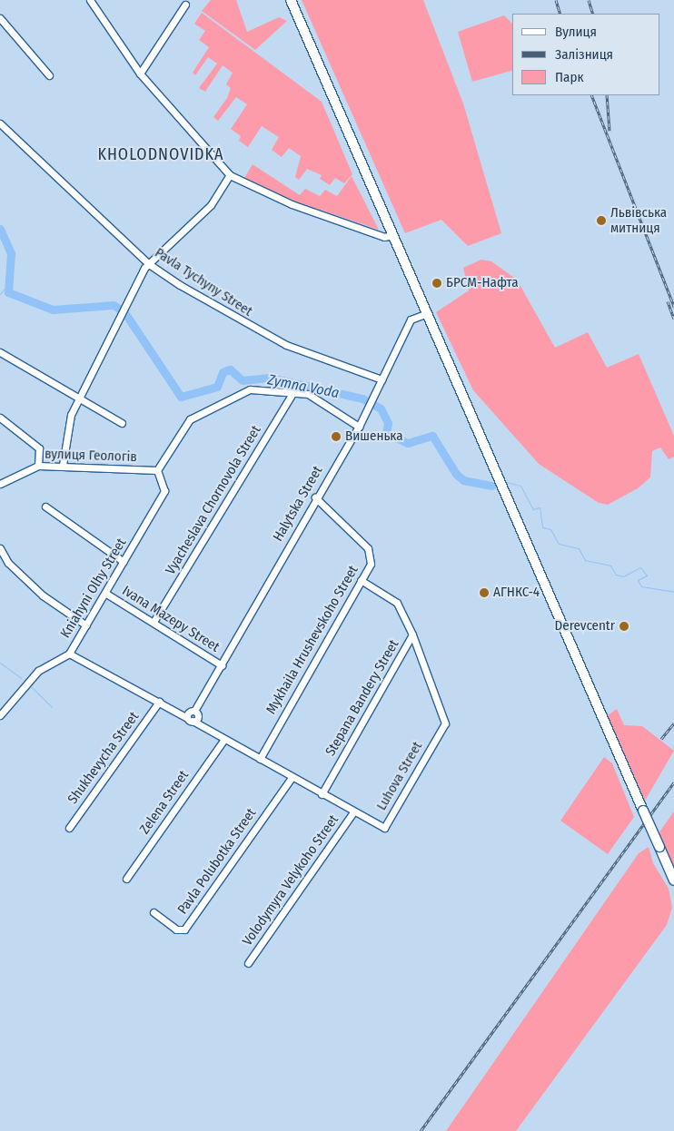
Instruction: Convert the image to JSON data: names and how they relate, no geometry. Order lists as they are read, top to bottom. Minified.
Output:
{"streets":{"street":["Pavla Tychyny Street","вулиця Геологів","Vyacheslava Chornovola Street","Halytska Street","Kniahyni Olhy Street","Ivana Mazepy Street","Mykhaila Hrushevskoho Street","Stepana Bandery Street","Shukhevycha Street","Luhova Street","Zelena Street","Pavla Polubotka Street","Volodymyra Velykoho Street"]},"crossings":[["Pavla Tychyny Street","Halytska Street"],["вулиця Геологів","Kniahyni Olhy Street"],["Vyacheslava Chornovola Street","Ivana Mazepy Street"],["Halytska Street","Ivana Mazepy Street"],["Halytska Street","Mykhaila Hrushevskoho Street"],["Halytska Street","Luhova Street"],["Kniahyni Olhy Street","Ivana Mazepy Street"],["Kniahyni Olhy Street","Luhova Street"],["Mykhaila Hrushevskoho Street","Stepana Bandery Street"],["Mykhaila Hrushevskoho Street","Luhova Street"],["Stepana Bandery Street","Luhova Street"],["Shukhevycha Street","Luhova Street"],["Luhova Street","Zelena Street"],["Luhova Street","Pavla Polubotka Street"],["Luhova Street","Volodymyra Velykoho Street"]],"districts":["KHOLODNOVIDKA"],"water":["Zymna Voda"],"places":["Львівська митниця","БРСМ-Нафта","Вишенька","АГНКС-4","Derevcentr"],"legend":["Вулиця","Залізниця","Парк"]}
